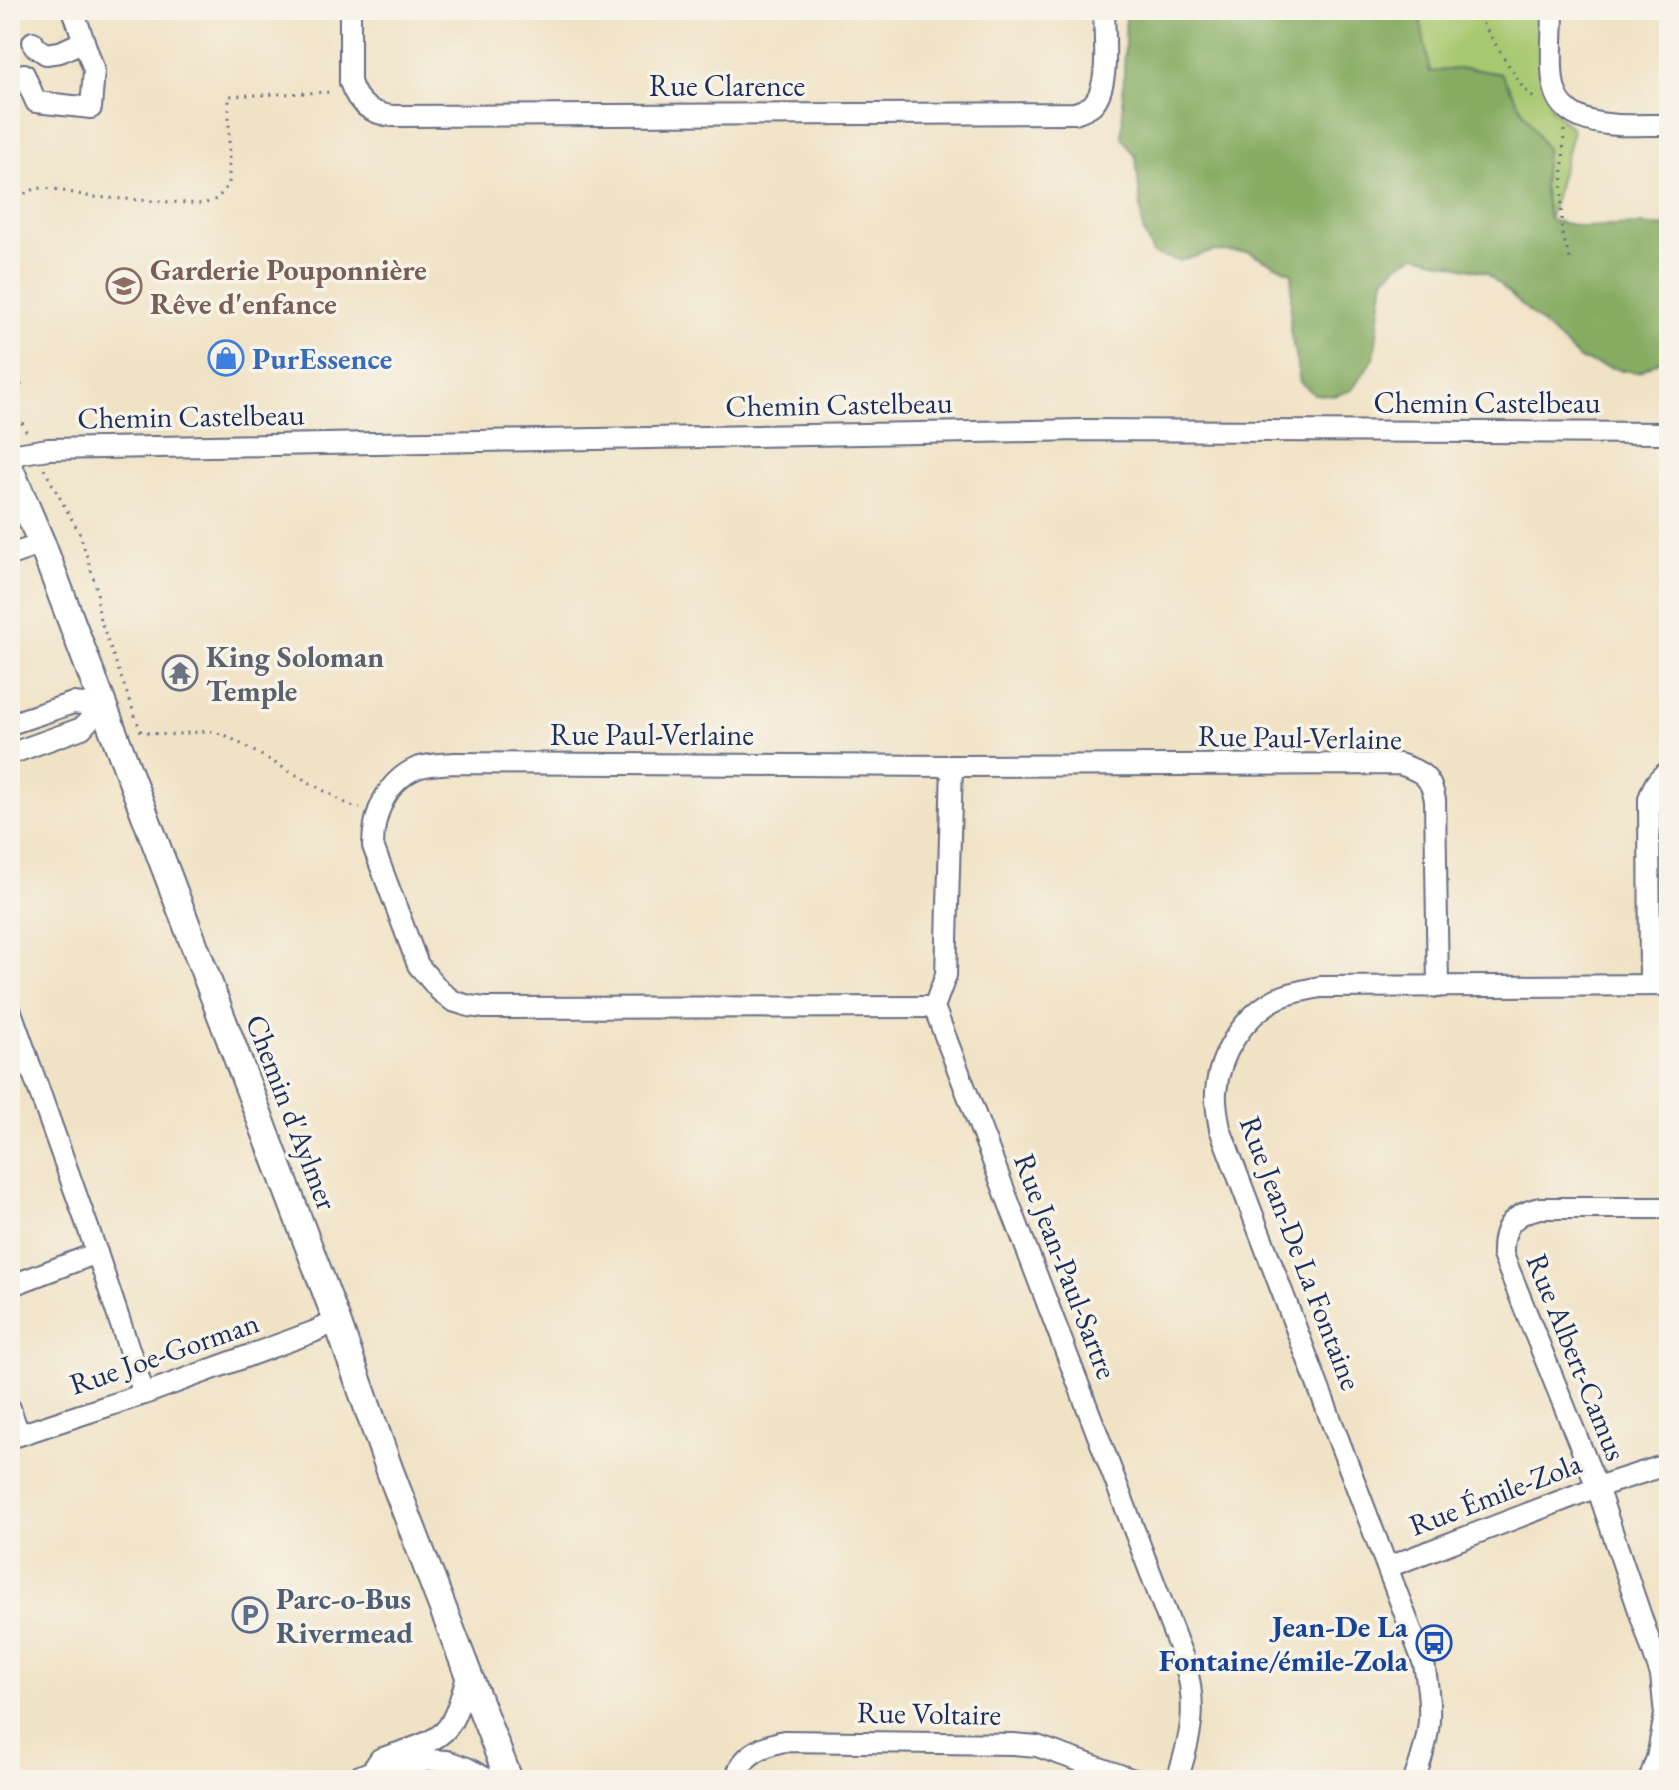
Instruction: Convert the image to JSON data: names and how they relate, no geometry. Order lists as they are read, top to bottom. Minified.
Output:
{"streets":{"main road":["Chemin d'Aylmer"],"street":["Rue Clarence","Chemin Castelbeau","Rue Paul-Verlaine","Rue Jean-De La Fontaine","Rue Jean-Paul-Sartre","Rue Joe-Gorman","Rue Albert-Camus","Rue Émile-Zola","Rue Voltaire"]},"crossings":[["Rue Paul-Verlaine","Rue Jean-De La Fontaine"],["Chemin d'Aylmer","Rue Joe-Gorman"],["Rue Jean-De La Fontaine","Rue Émile-Zola"],["Rue Albert-Camus","Rue Émile-Zola"]],"places":{"school or university":["Garderie Pouponnière Rêve d'enfance"],"shop":["PurEssence"],"temple":["King Soloman Temple"],"parking":["Parc-o-Bus Rivermead"],"bus stop":["Jean-De La Fontaine/émile-Zola"]}}
